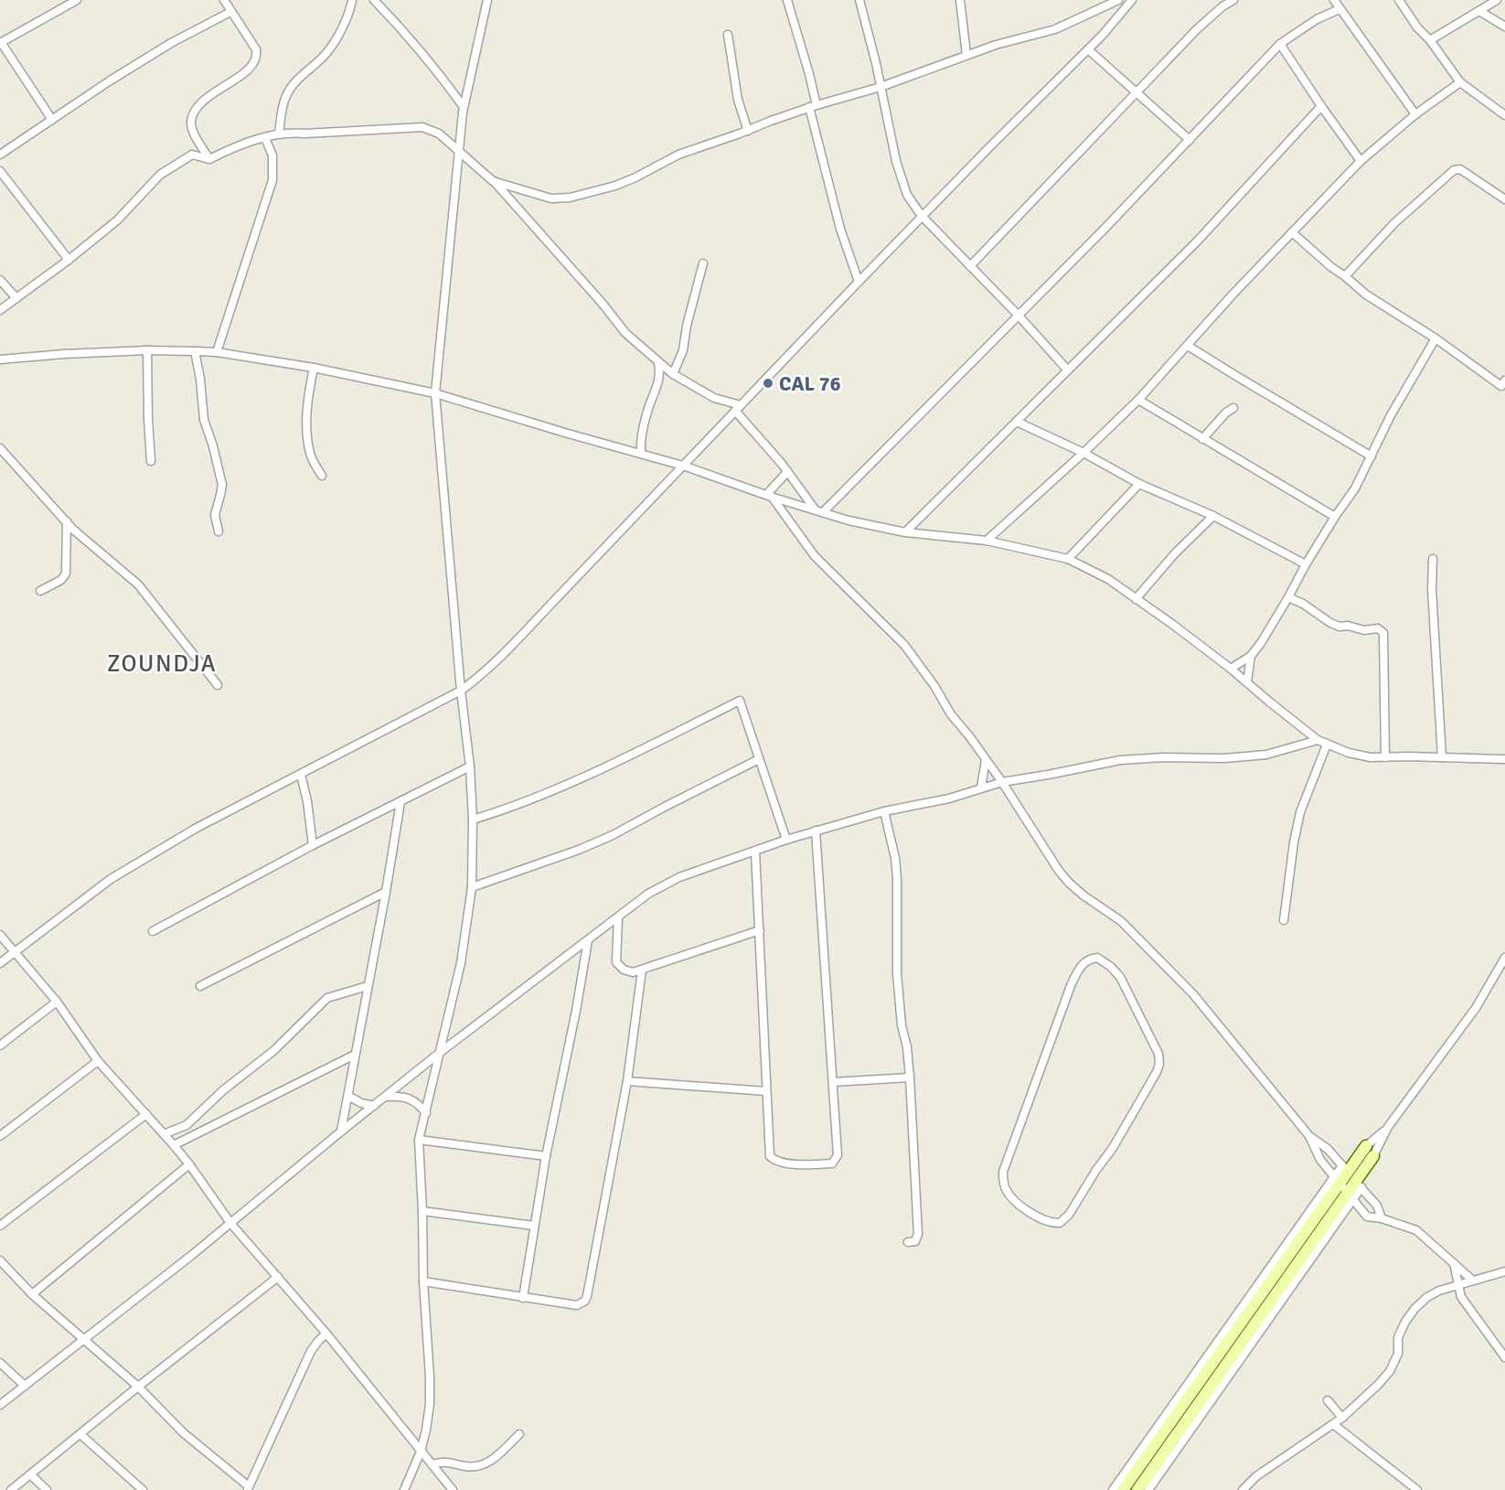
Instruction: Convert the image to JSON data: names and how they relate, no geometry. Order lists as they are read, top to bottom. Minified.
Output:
{"districts":["ZOUNDJA"],"places":["CAL 76"]}
